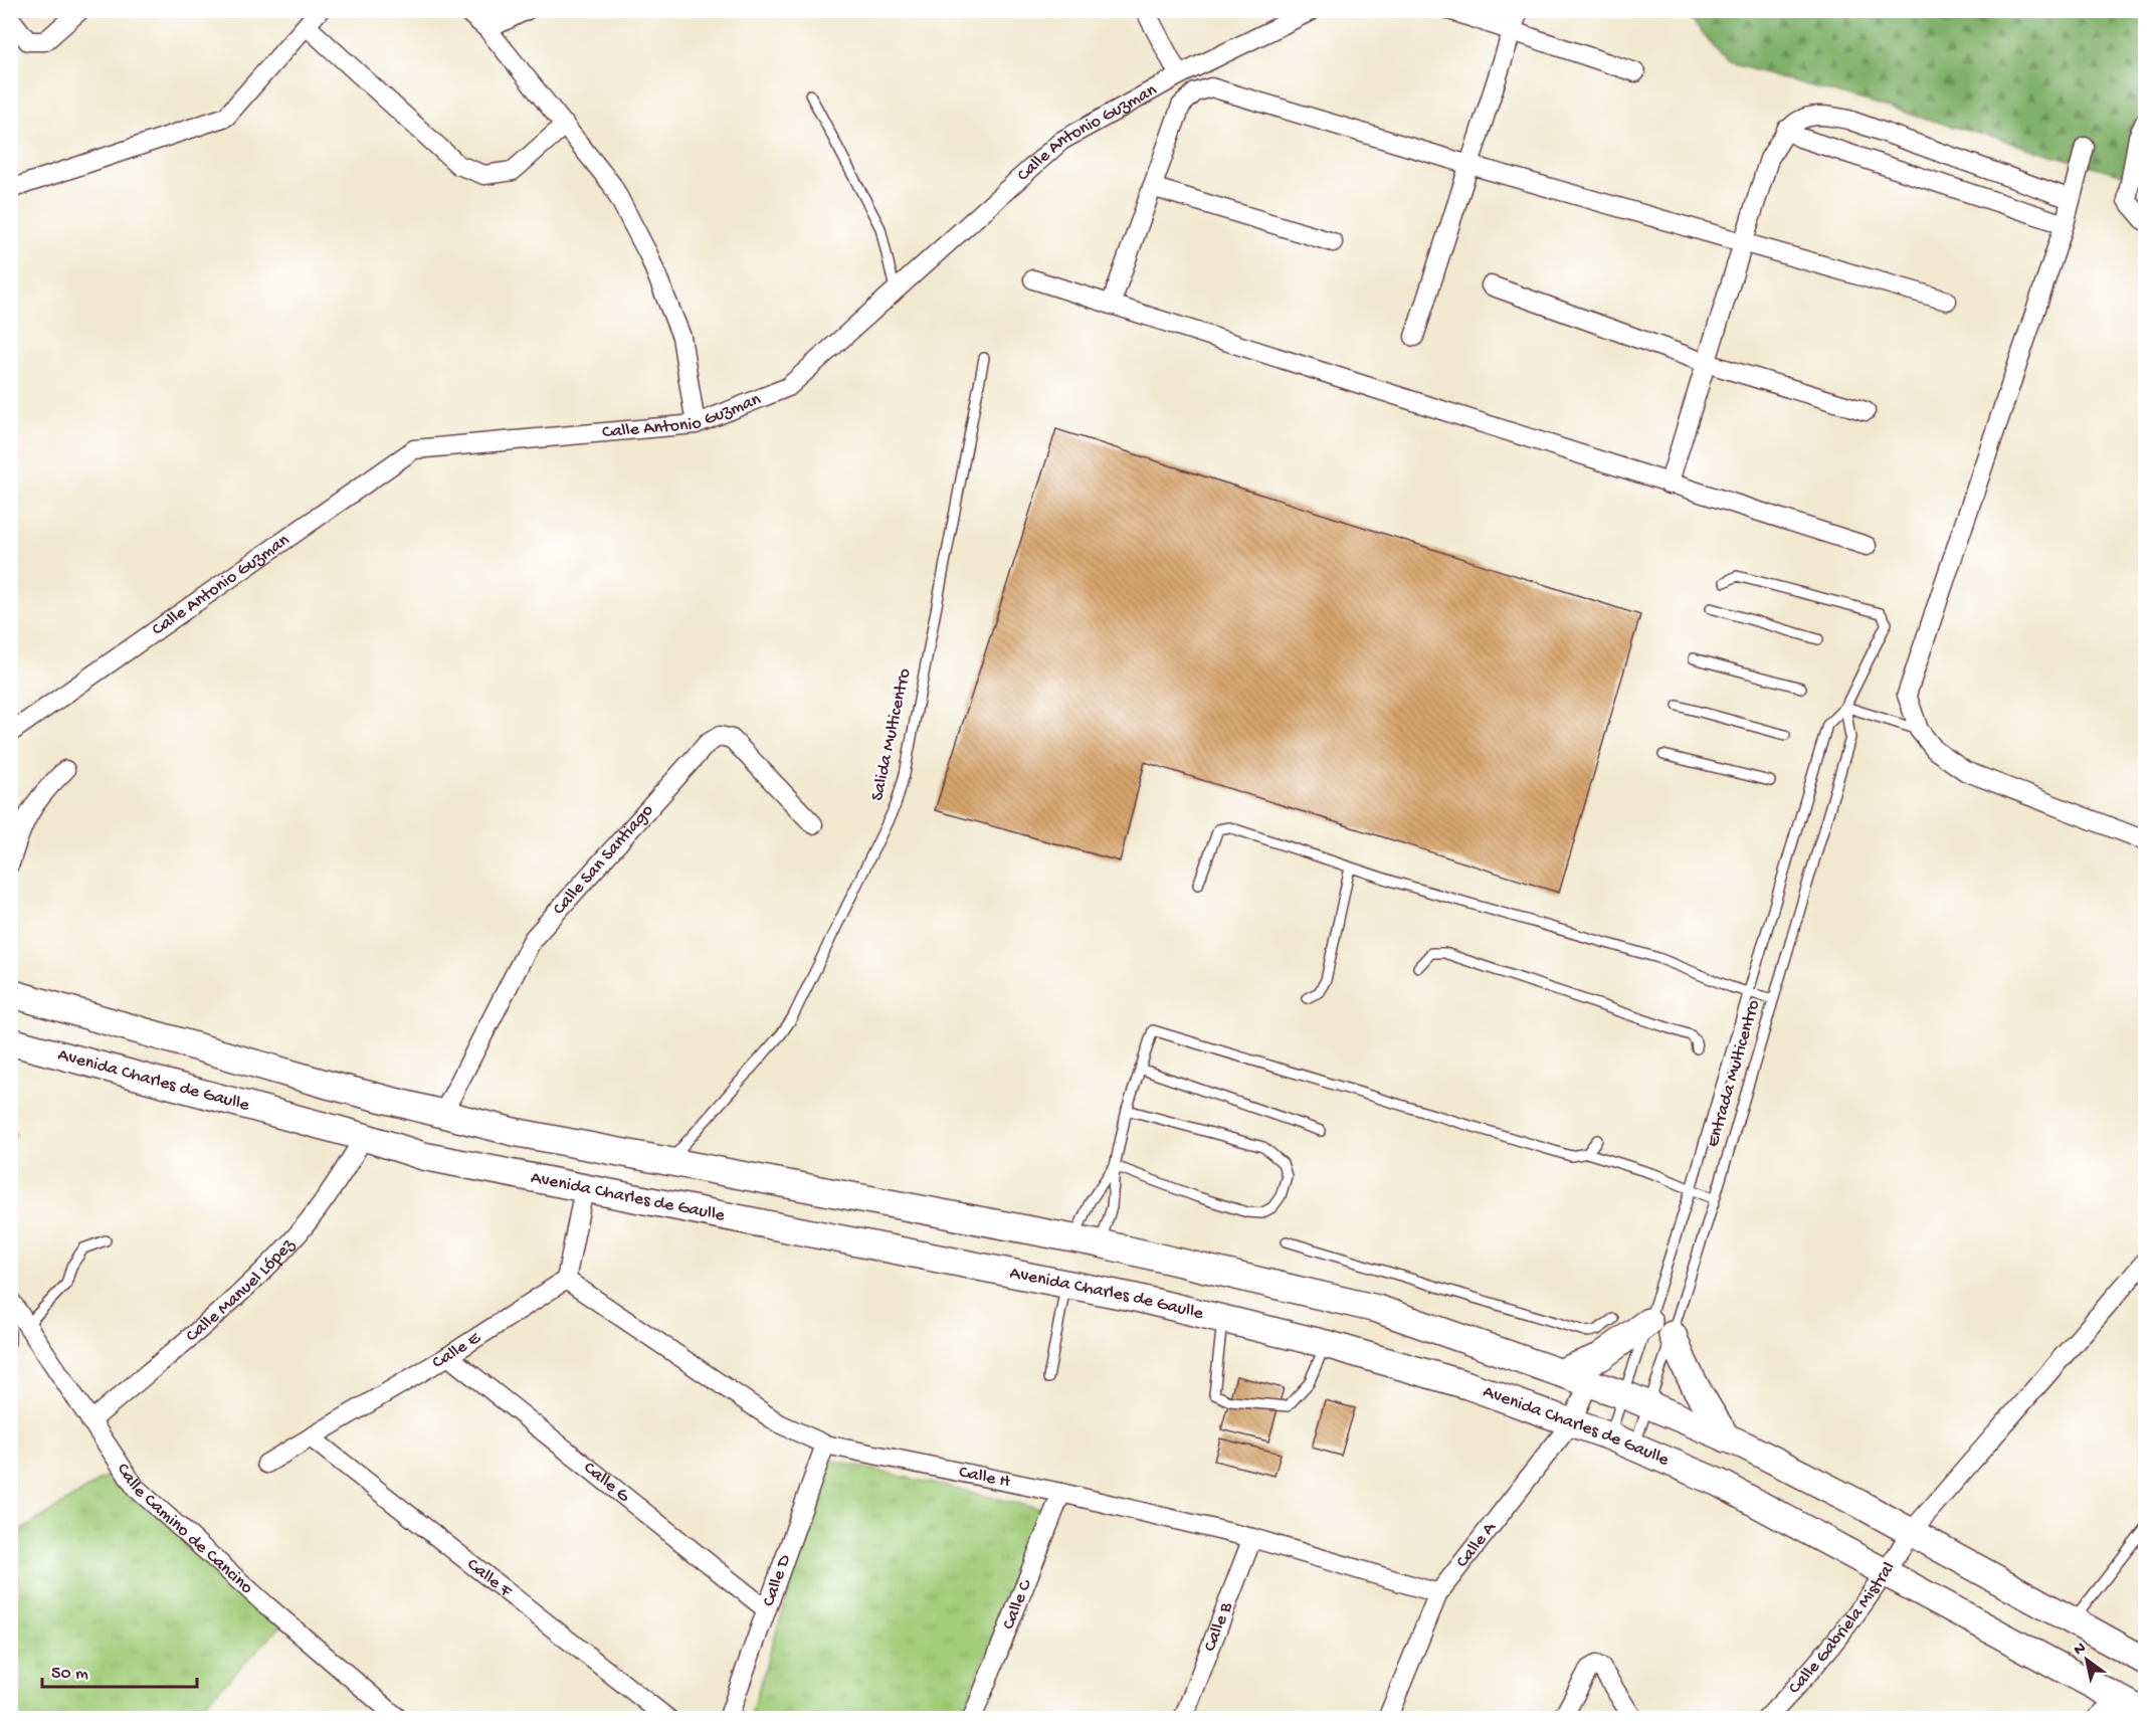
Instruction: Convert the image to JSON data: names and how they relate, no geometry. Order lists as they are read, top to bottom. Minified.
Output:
{"streets":{"main road":["Avenida Charles de Gaulle"],"street":["Calle Antonio Guzman","Calle San Santiago","Calle Manuel López","Calle E","Calle H","Calle G","Calle Camino de Cancino","Calle A","Calle F","Calle D","Calle C","Calle Gabriela Mistral","Calle B"],"lane":["Salida Multicentro","Entrada Multicentro"]},"crossings":[["Entrada Multicentro","Avenida Charles de Gaulle"],["Avenida Charles de Gaulle","Calle Manuel López"],["Avenida Charles de Gaulle","Calle A"],["Avenida Charles de Gaulle","Calle Gabriela Mistral"],["Calle Manuel López","Calle Camino de Cancino"],["Calle E","Calle H"],["Calle E","Calle G"],["Calle E","Calle F"],["Calle H","Calle A"],["Calle H","Calle D"],["Calle H","Calle C"],["Calle H","Calle B"],["Calle G","Calle D"]],"scale_bar":"50 m","north":"top left"}
